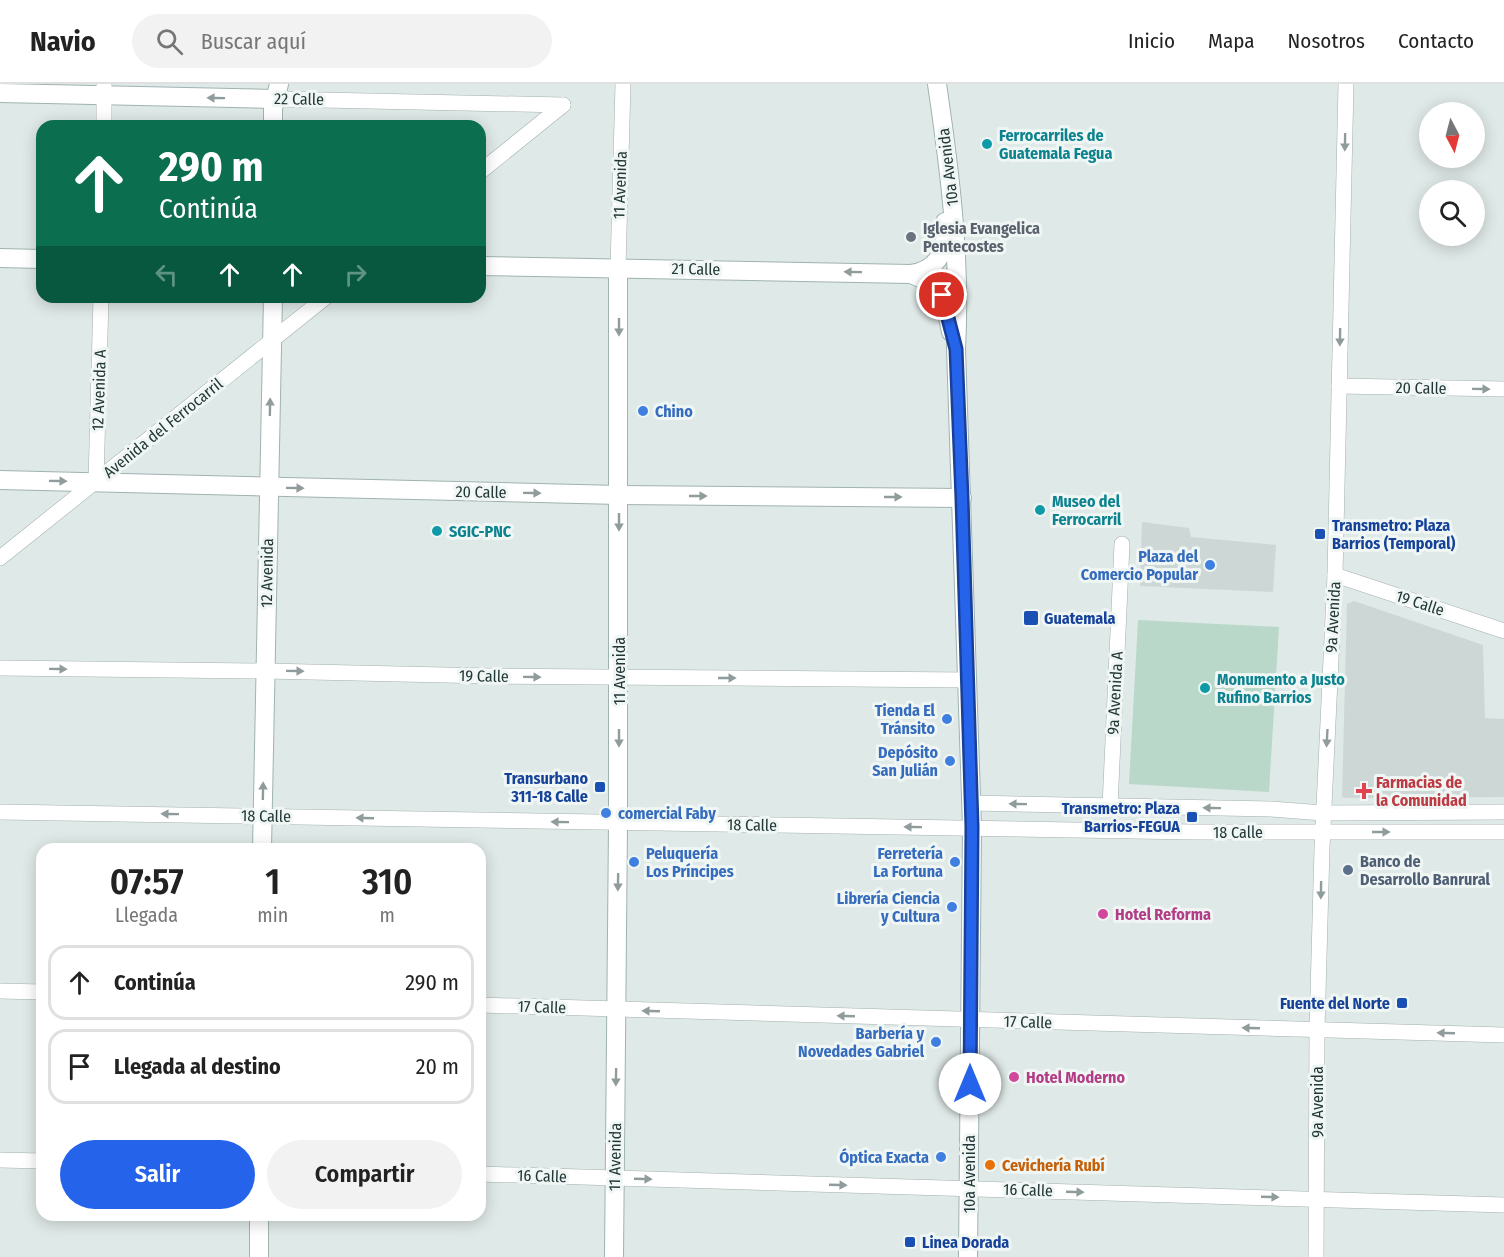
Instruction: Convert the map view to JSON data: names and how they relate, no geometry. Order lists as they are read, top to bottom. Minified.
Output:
{"streets":{"main road":["22 Calle","10a Avenida","11 Avenida","21 Calle","20 Calle","12 Avenida"],"street":["12 Avenida A","Avenida del Ferrocarril","19 Calle","9a Avenida","9a Avenida A","18 Calle","17 Calle","16 Calle"]},"crossings":[["10a Avenida","21 Calle"],["10a Avenida","20 Calle"],["10a Avenida","19 Calle"],["10a Avenida","18 Calle"],["10a Avenida","17 Calle"],["10a Avenida","16 Calle"],["11 Avenida","21 Calle"],["11 Avenida","20 Calle"],["11 Avenida","19 Calle"],["11 Avenida","18 Calle"],["11 Avenida","17 Calle"],["11 Avenida","16 Calle"],["20 Calle","12 Avenida A"],["20 Calle","Avenida del Ferrocarril"],["20 Calle","12 Avenida"],["20 Calle","9a Avenida"],["12 Avenida A","Avenida del Ferrocarril"],["Avenida del Ferrocarril","12 Avenida"],["12 Avenida","19 Calle"],["12 Avenida","18 Calle"],["19 Calle","9a Avenida"],["9a Avenida","18 Calle"],["9a Avenida","17 Calle"],["9a Avenida","16 Calle"],["9a Avenida A","18 Calle"]],"one_way":["11 Avenida","21 Calle","20 Calle","12 Avenida","19 Calle","9a Avenida","17 Calle","16 Calle"],"places":{"other":["Ferrocarriles de Guatemala Fegua","Iglesia Evangelica Pentecostes","Chino","Museo del Ferrocarril","SGIC-PNC","Plaza del Comercio Popular","Monumento a Justo Rufino Barrios","Tienda El Tránsito","Depósito San Julián","comercial Faby","Peluquería Los Príncipes","Ferretería La Fortuna","Banco de Desarrollo Banrural","Librería Ciencia y Cultura","Hotel Reforma","Barbería y Novedades Gabriel","Hotel Moderno","Óptica Exacta","Cevichería Rubí"],"transit":["Transmetro: Plaza Barrios (Temporal)","Guatemala","Transurbano 311-18 Calle","Transmetro: Plaza Barrios-FEGUA","Fuente del Norte","Linea Dorada"],"health":["Farmacias de la Comunidad"]},"north":"bottom","page":{"header":"Navio","search":"Buscar aquí","nav":["Inicio","Mapa","Nosotros","Contacto"],"turn":["290 m","Continúa"],"eta":["07:57","Llegada","1","min","310","m"],"list":[{"name":"Continúa","value":"290 m"},{"name":"Llegada al destino","value":"20 m"}],"buttons":["Salir","Compartir"]}}
